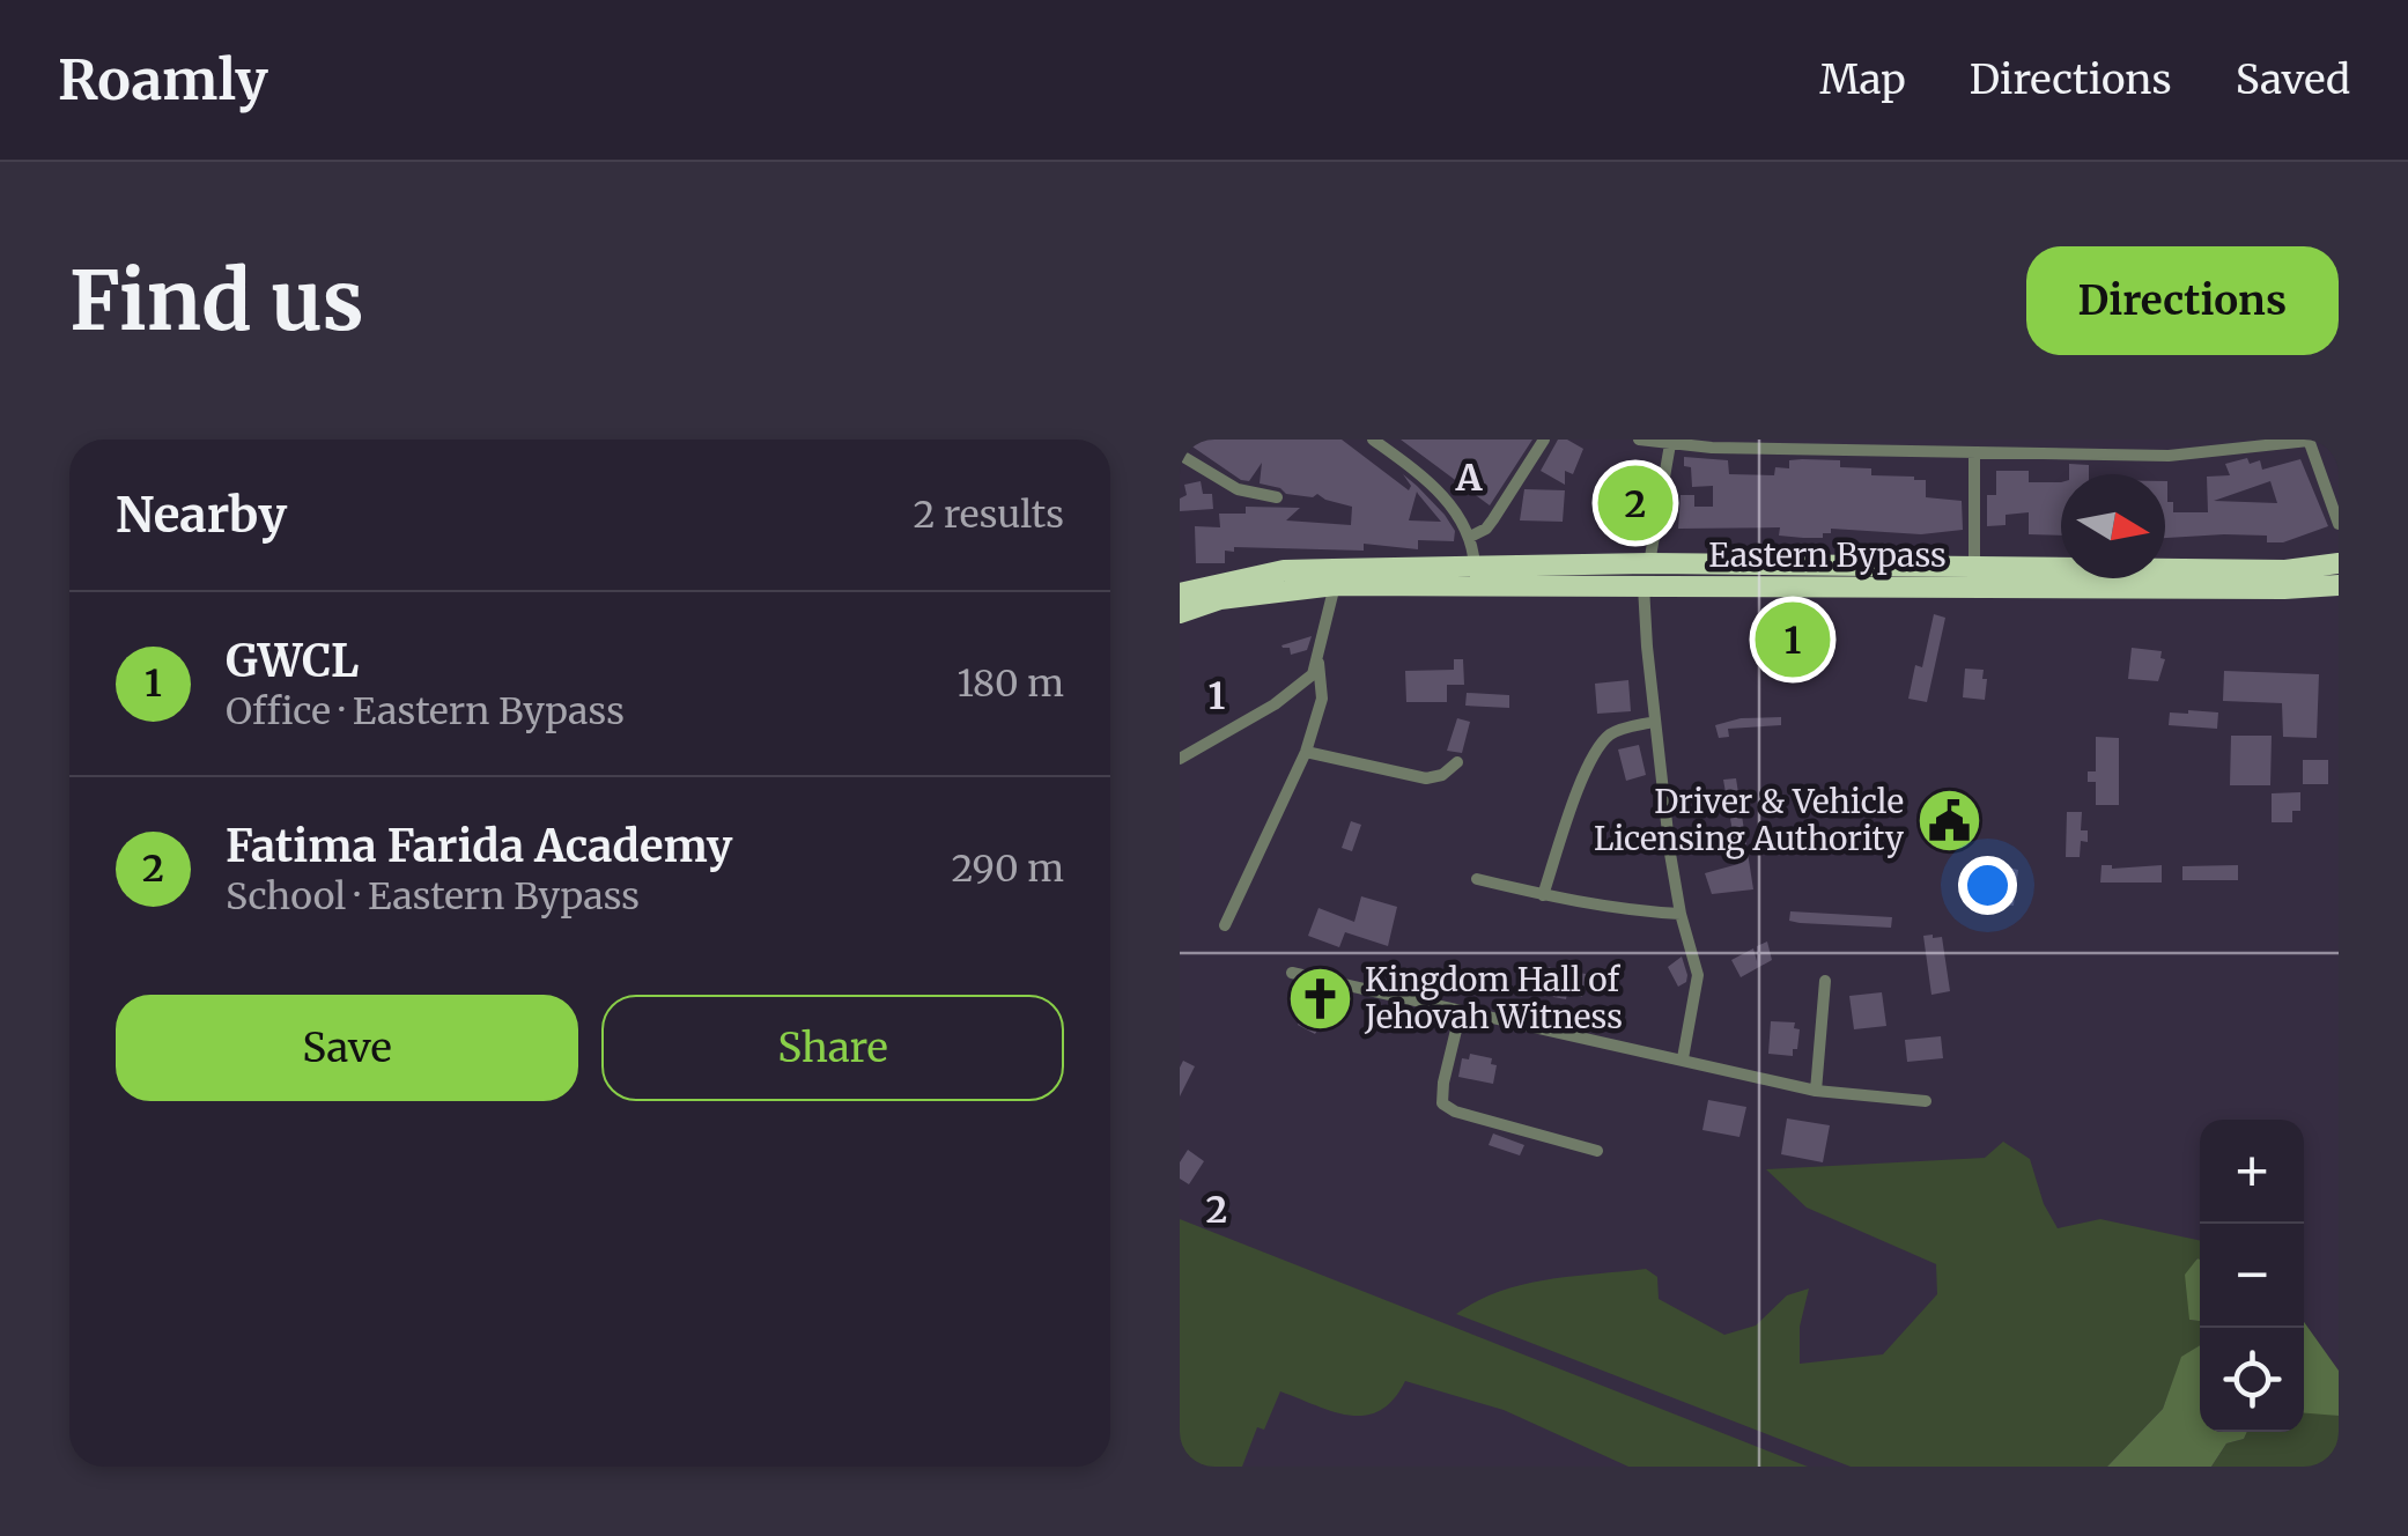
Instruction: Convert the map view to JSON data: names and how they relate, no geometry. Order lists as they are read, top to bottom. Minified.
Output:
{"streets":{"highway":["Eastern Bypass"]},"places":{"public building":["Driver & Vehicle Licensing Authority"],"church":["Kingdom Hall of Jehovah Witness"]},"north":"right","page":{"header":"Roamly","nav":["Map","Directions","Saved"],"buttons":["Directions",["Save","Share"]],"title":"Find us","heading":["Nearby","2 results"],"pins":["2","1"],"list":[{"mark":"1","name":"GWCL","note":"Office · Eastern Bypass","value":"180 m"},{"mark":"2","name":"Fatima Farida Academy","note":"School · Eastern Bypass","value":"290 m"}],"map_buttons":["+","−"]},"grid":{"columns":["A"],"rows":["1","2"]}}
